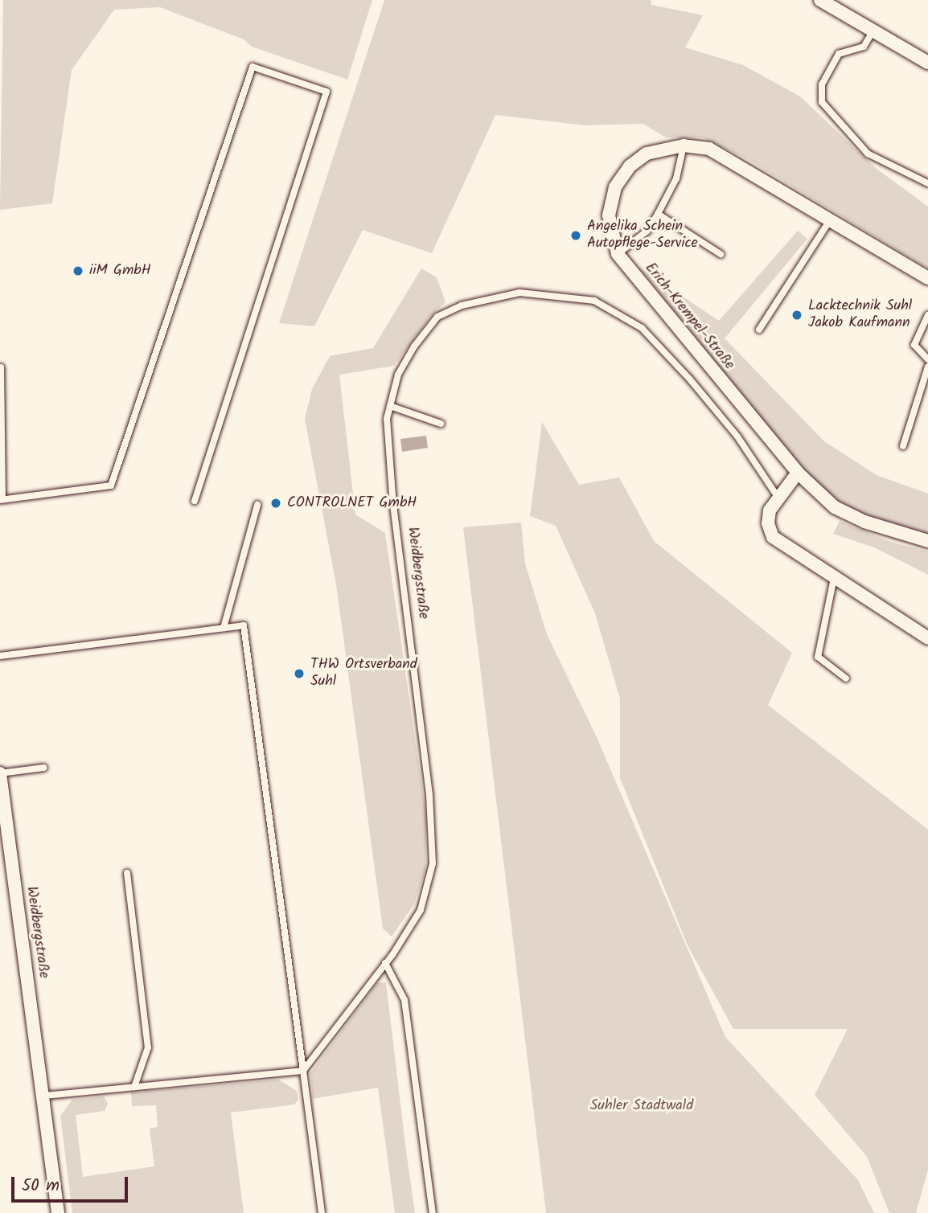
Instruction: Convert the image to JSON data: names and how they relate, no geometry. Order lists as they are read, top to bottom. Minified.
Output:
{"streets":{"street":["Erich-Krempel-Straße","Weidbergstraße"]},"parks":["Suhler Stadtwald"],"places":["Angelika Schein Autopflege-Service","iiM GmbH","Lacktechnik Suhl Jakob Kaufmann","CONTROLNET GmbH","THW Ortsverband Suhl"],"scale_bar":"50 m"}
